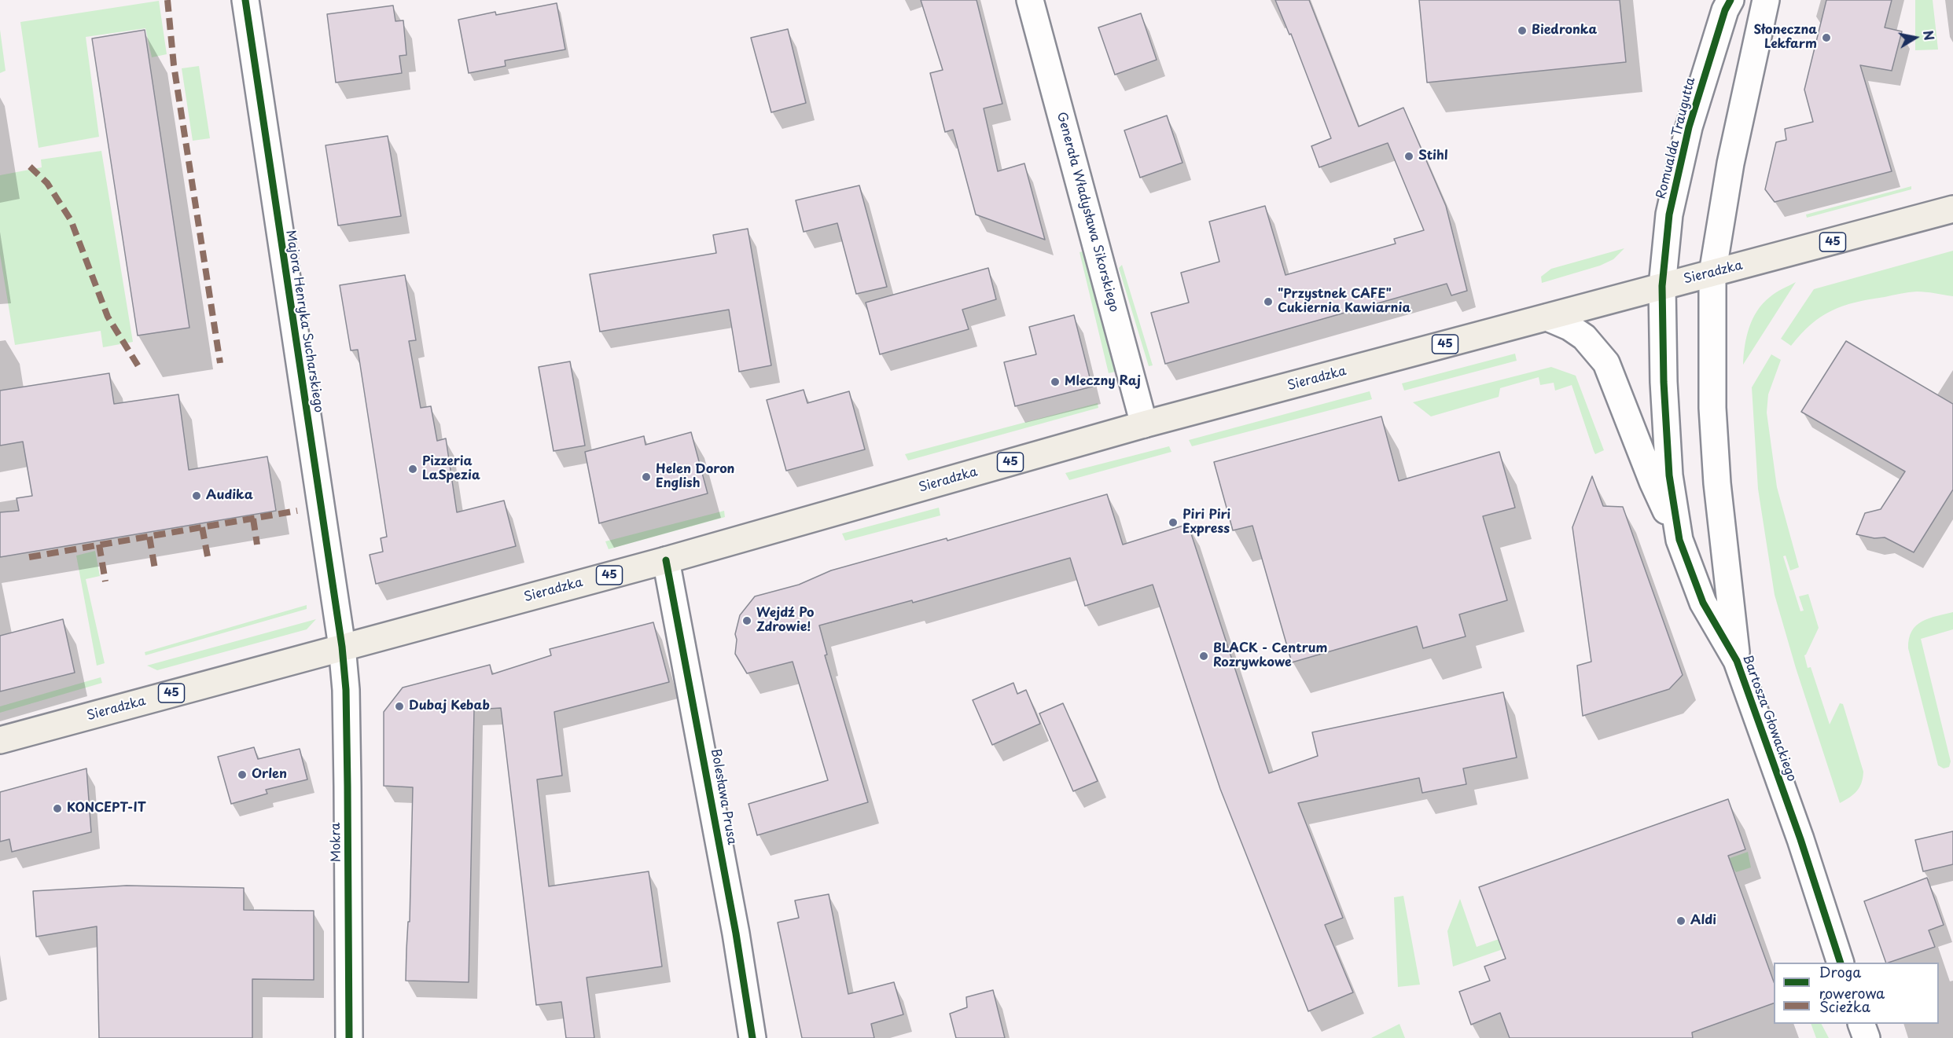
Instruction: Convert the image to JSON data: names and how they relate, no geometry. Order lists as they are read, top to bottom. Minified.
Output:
{"streets":{"main road":["45","Sieradzka"],"street":["Romualda Traugutta","Generała Władysława Sikorskiego","Majora Henryka Sucharskiego","Bartosza Głowackiego","Bolesława Prusa","Mokra"]},"crossings":[["Romualda Traugutta","Sieradzka"],["Romualda Traugutta","Bartosza Głowackiego"],["Generała Władysława Sikorskiego","Sieradzka"],["Sieradzka","Majora Henryka Sucharskiego"],["Sieradzka","Bartosza Głowackiego"],["Sieradzka","Bolesława Prusa"],["Sieradzka","Mokra"],["Majora Henryka Sucharskiego","Mokra"]],"places":["Biedronka","Słoneczna Lekfarm","Stihl","\"Przystnek CAFE\" Cukiernia Kawiarnia","Mleczny Raj","Pizzeria LaSpezia","Helen Doron English","Audika","Piri Piri Express","Wejdź Po Zdrowie!","BLACK - Centrum Rozrywkowe","Dubaj Kebab","Orlen","KONCEPT-IT","Aldi"],"legend":["Droga rowerowa","Ścieżka"],"north":"right"}
